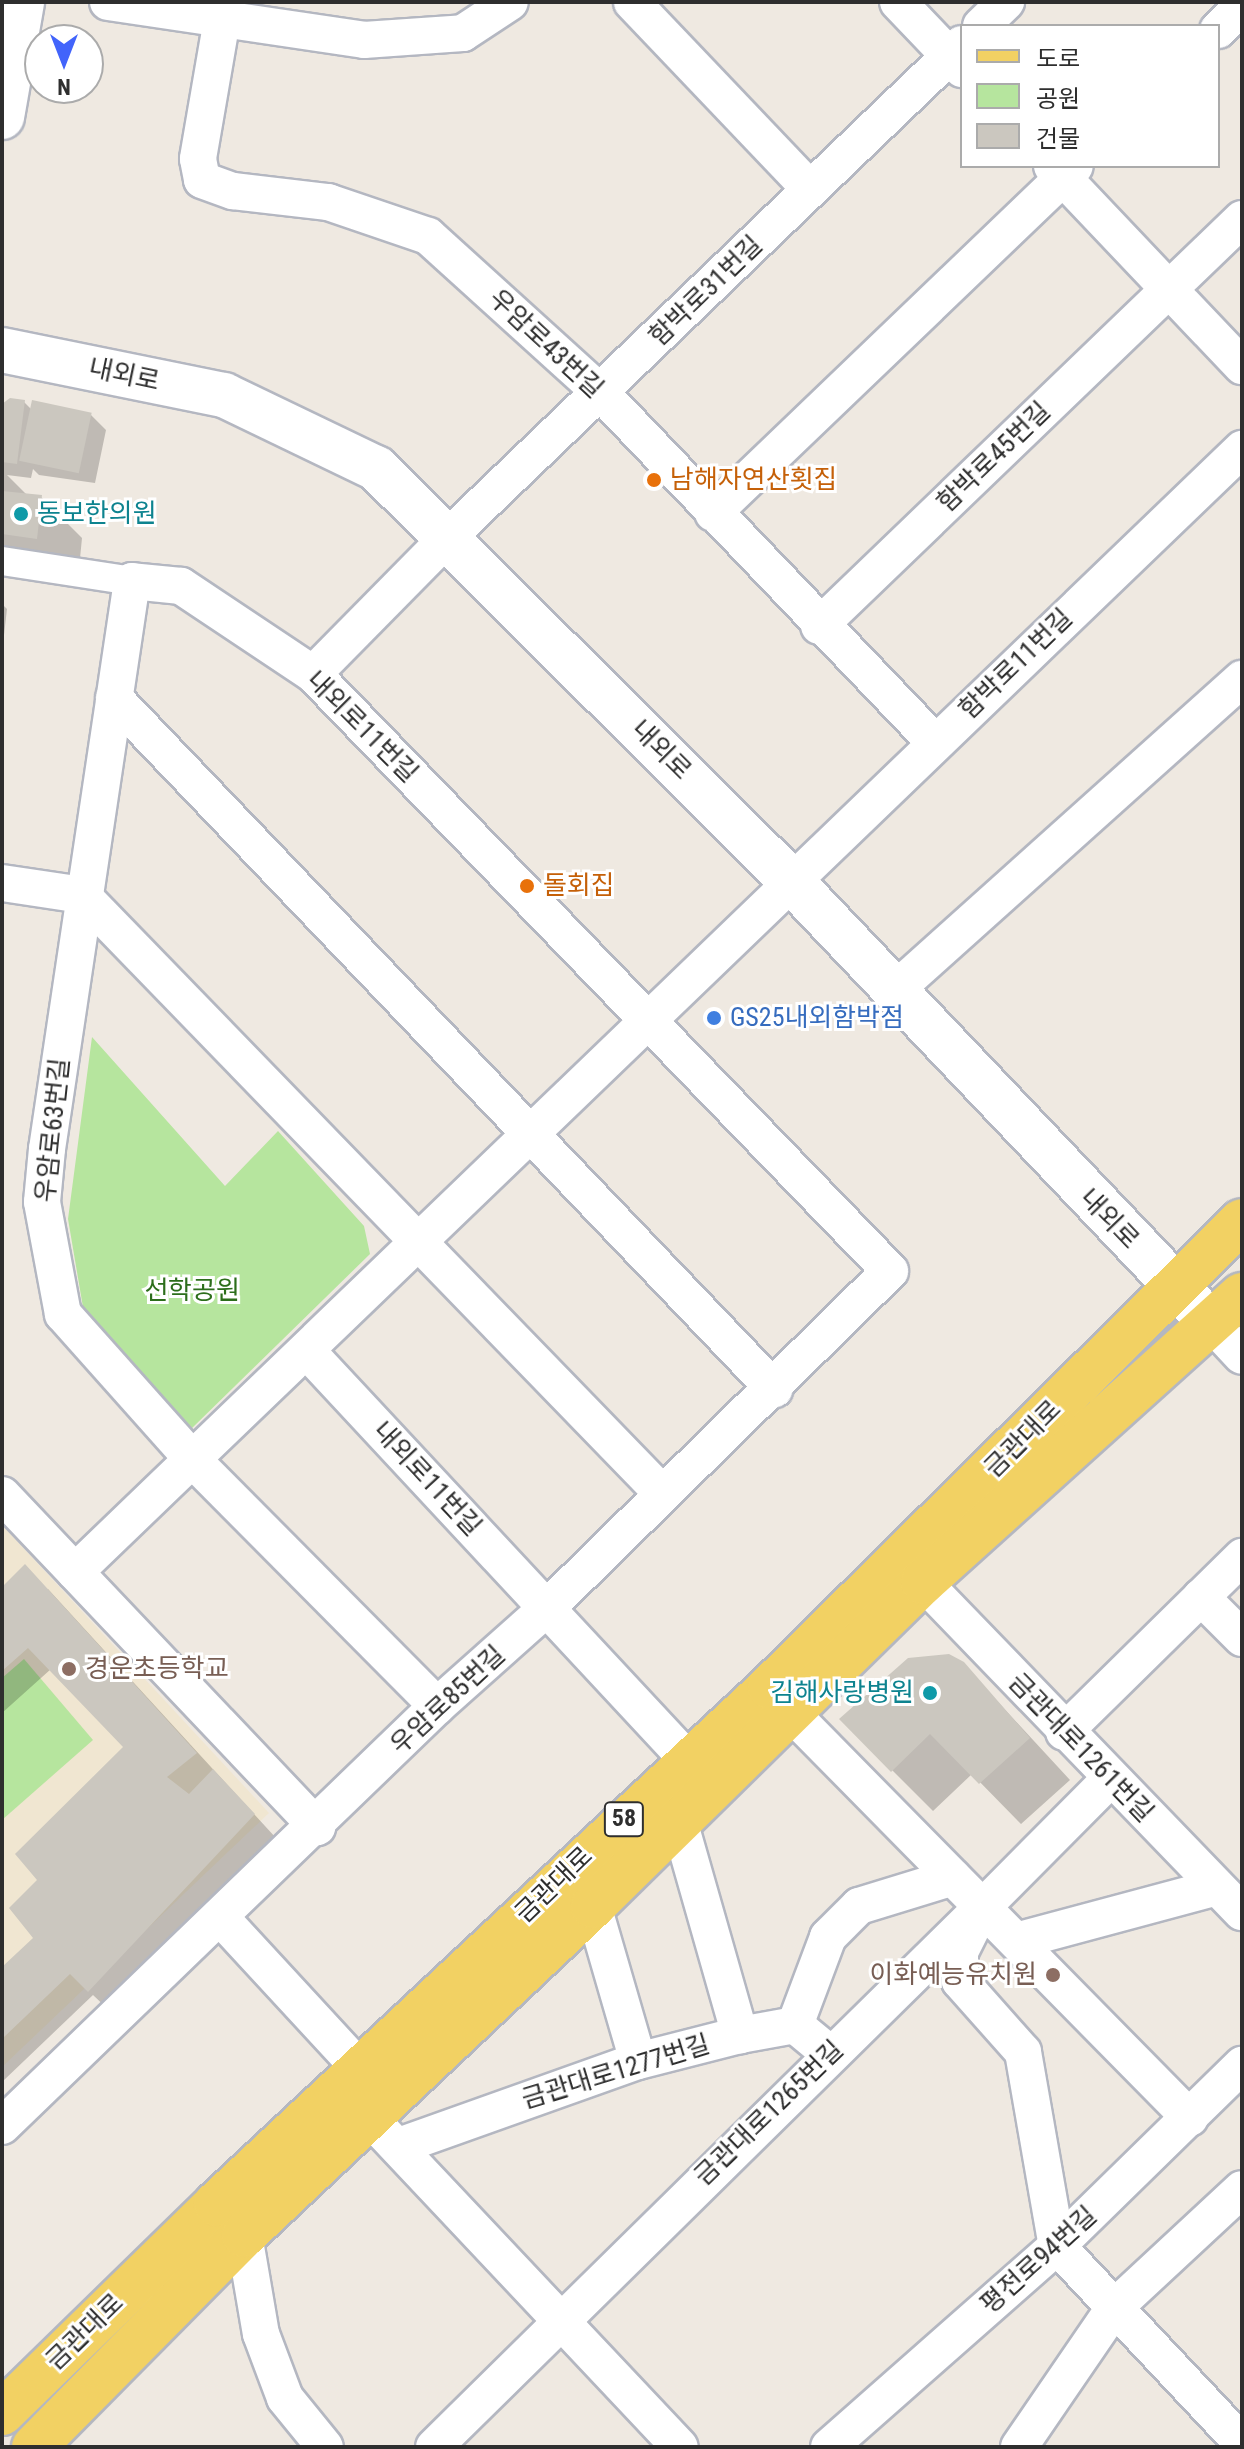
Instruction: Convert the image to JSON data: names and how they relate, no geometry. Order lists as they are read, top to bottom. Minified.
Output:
{"streets":{"main road":["금관대로","58"],"street":["함박로31번길","우암로43번길","내외로","함박로45번길","함박로11번길","내외로11번길","우암로63번길","우암로85번길","금관대로1261번길","금관대로1277번길","금관대로1265번길","평전로94번길"]},"crossings":[["함박로31번길","우암로43번길"],["함박로31번길","내외로"],["함박로31번길","내외로11번길"],["우암로43번길","함박로45번길"],["우암로43번길","함박로11번길"],["내외로","함박로11번길"],["내외로","금관대로"],["내외로11번길","우암로63번길"],["내외로11번길","금관대로"],["내외로11번길","우암로85번길"],["금관대로","금관대로1261번길"],["금관대로","금관대로1277번길"],["금관대로1261번길","금관대로1265번길"]],"parks":["선학공원"],"places":["남해자연산횟집","동보한의원","돌회집","GS25내외함박점","경운초등학교","김해사랑병원","이화예능유치원"],"legend":["도로","공원","건물"],"north":"bottom"}
